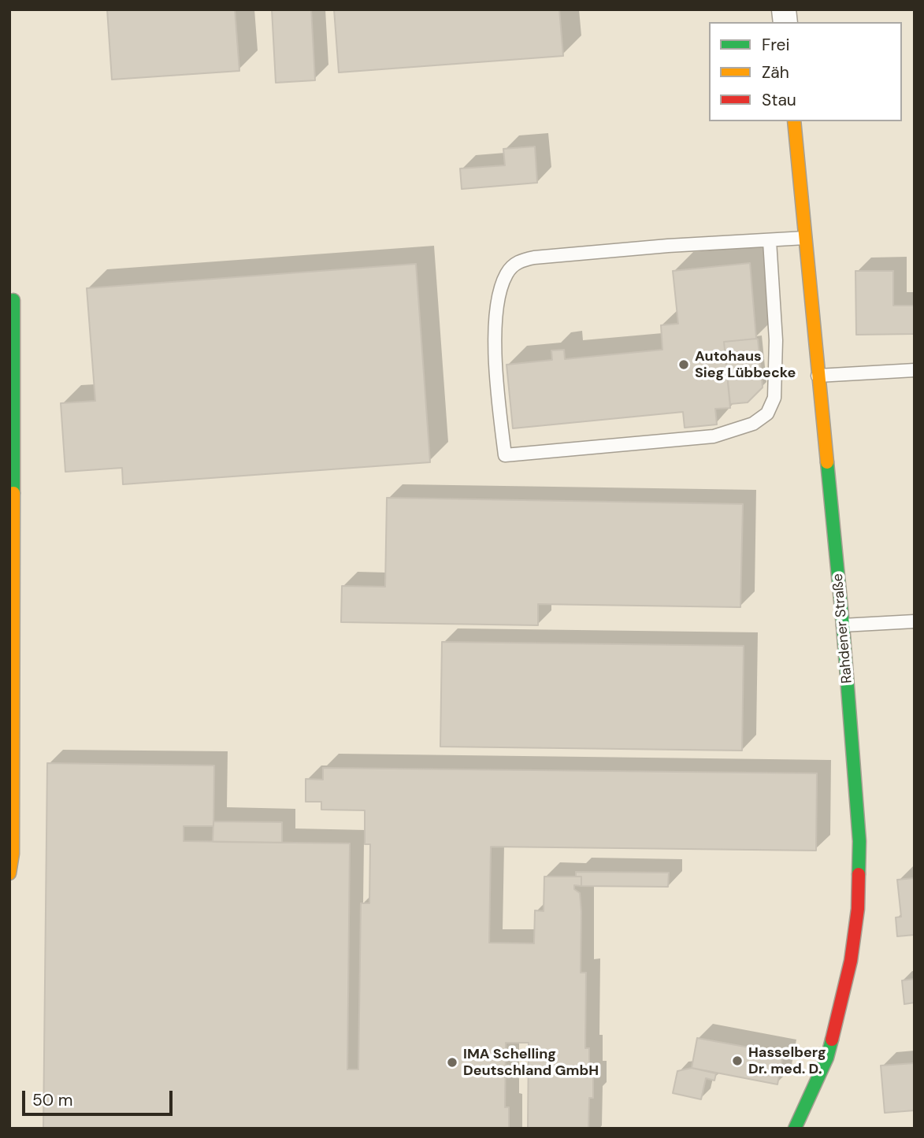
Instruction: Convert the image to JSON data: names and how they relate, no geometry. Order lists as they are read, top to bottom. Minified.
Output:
{"streets":{"street":["Rahdener Straße"]},"places":["Autohaus Sieg Lübbecke","Hasselberg Dr. med. D.","IMA Schelling Deutschland GmbH"],"legend":["Frei","Zäh","Stau"],"scale_bar":"50 m"}
